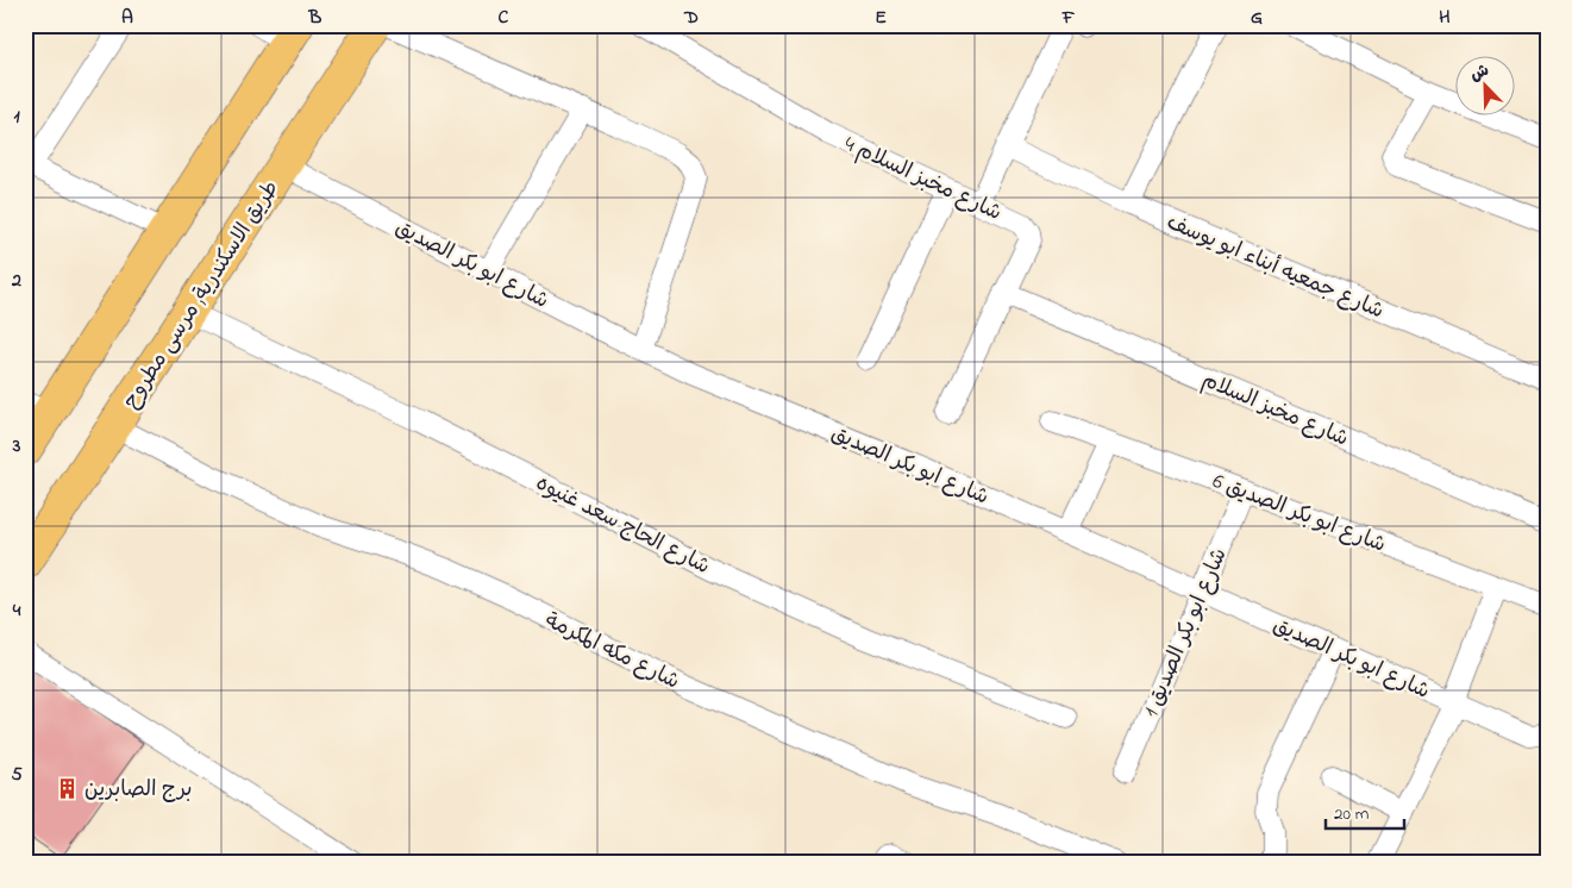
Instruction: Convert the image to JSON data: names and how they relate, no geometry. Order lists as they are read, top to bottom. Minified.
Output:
{"streets":{"main road":["طريق الاسكندرية, مرسى مطروح"],"street":["شارع مخبز السلام 4","شارع ابو بكر الصديق","شارع جمعيه أبناء ابو يوسف","شارع مخبز السلام","شارع ابو بكر الصديق 6","شارع الحاج سعد غنيوه","شارع ابو بكر الصديق 1","شارع مكه المكرمة"]},"crossings":[["شارع مخبز السلام 4","شارع مخبز السلام"],["شارع ابو بكر الصديق","طريق الاسكندرية, مرسى مطروح"],["شارع ابو بكر الصديق","شارع ابو بكر الصديق 1"],["طريق الاسكندرية, مرسى مطروح","شارع الحاج سعد غنيوه"],["طريق الاسكندرية, مرسى مطروح","شارع مكه المكرمة"],["شارع ابو بكر الصديق 6","شارع ابو بكر الصديق 1"]],"places":{"building":["برج الصابرين"]},"scale_bar":"20 m","north":"top left","grid":{"columns":["A","B","C","D","E","F","G","H"],"rows":["1","2","3","4","5"]}}
